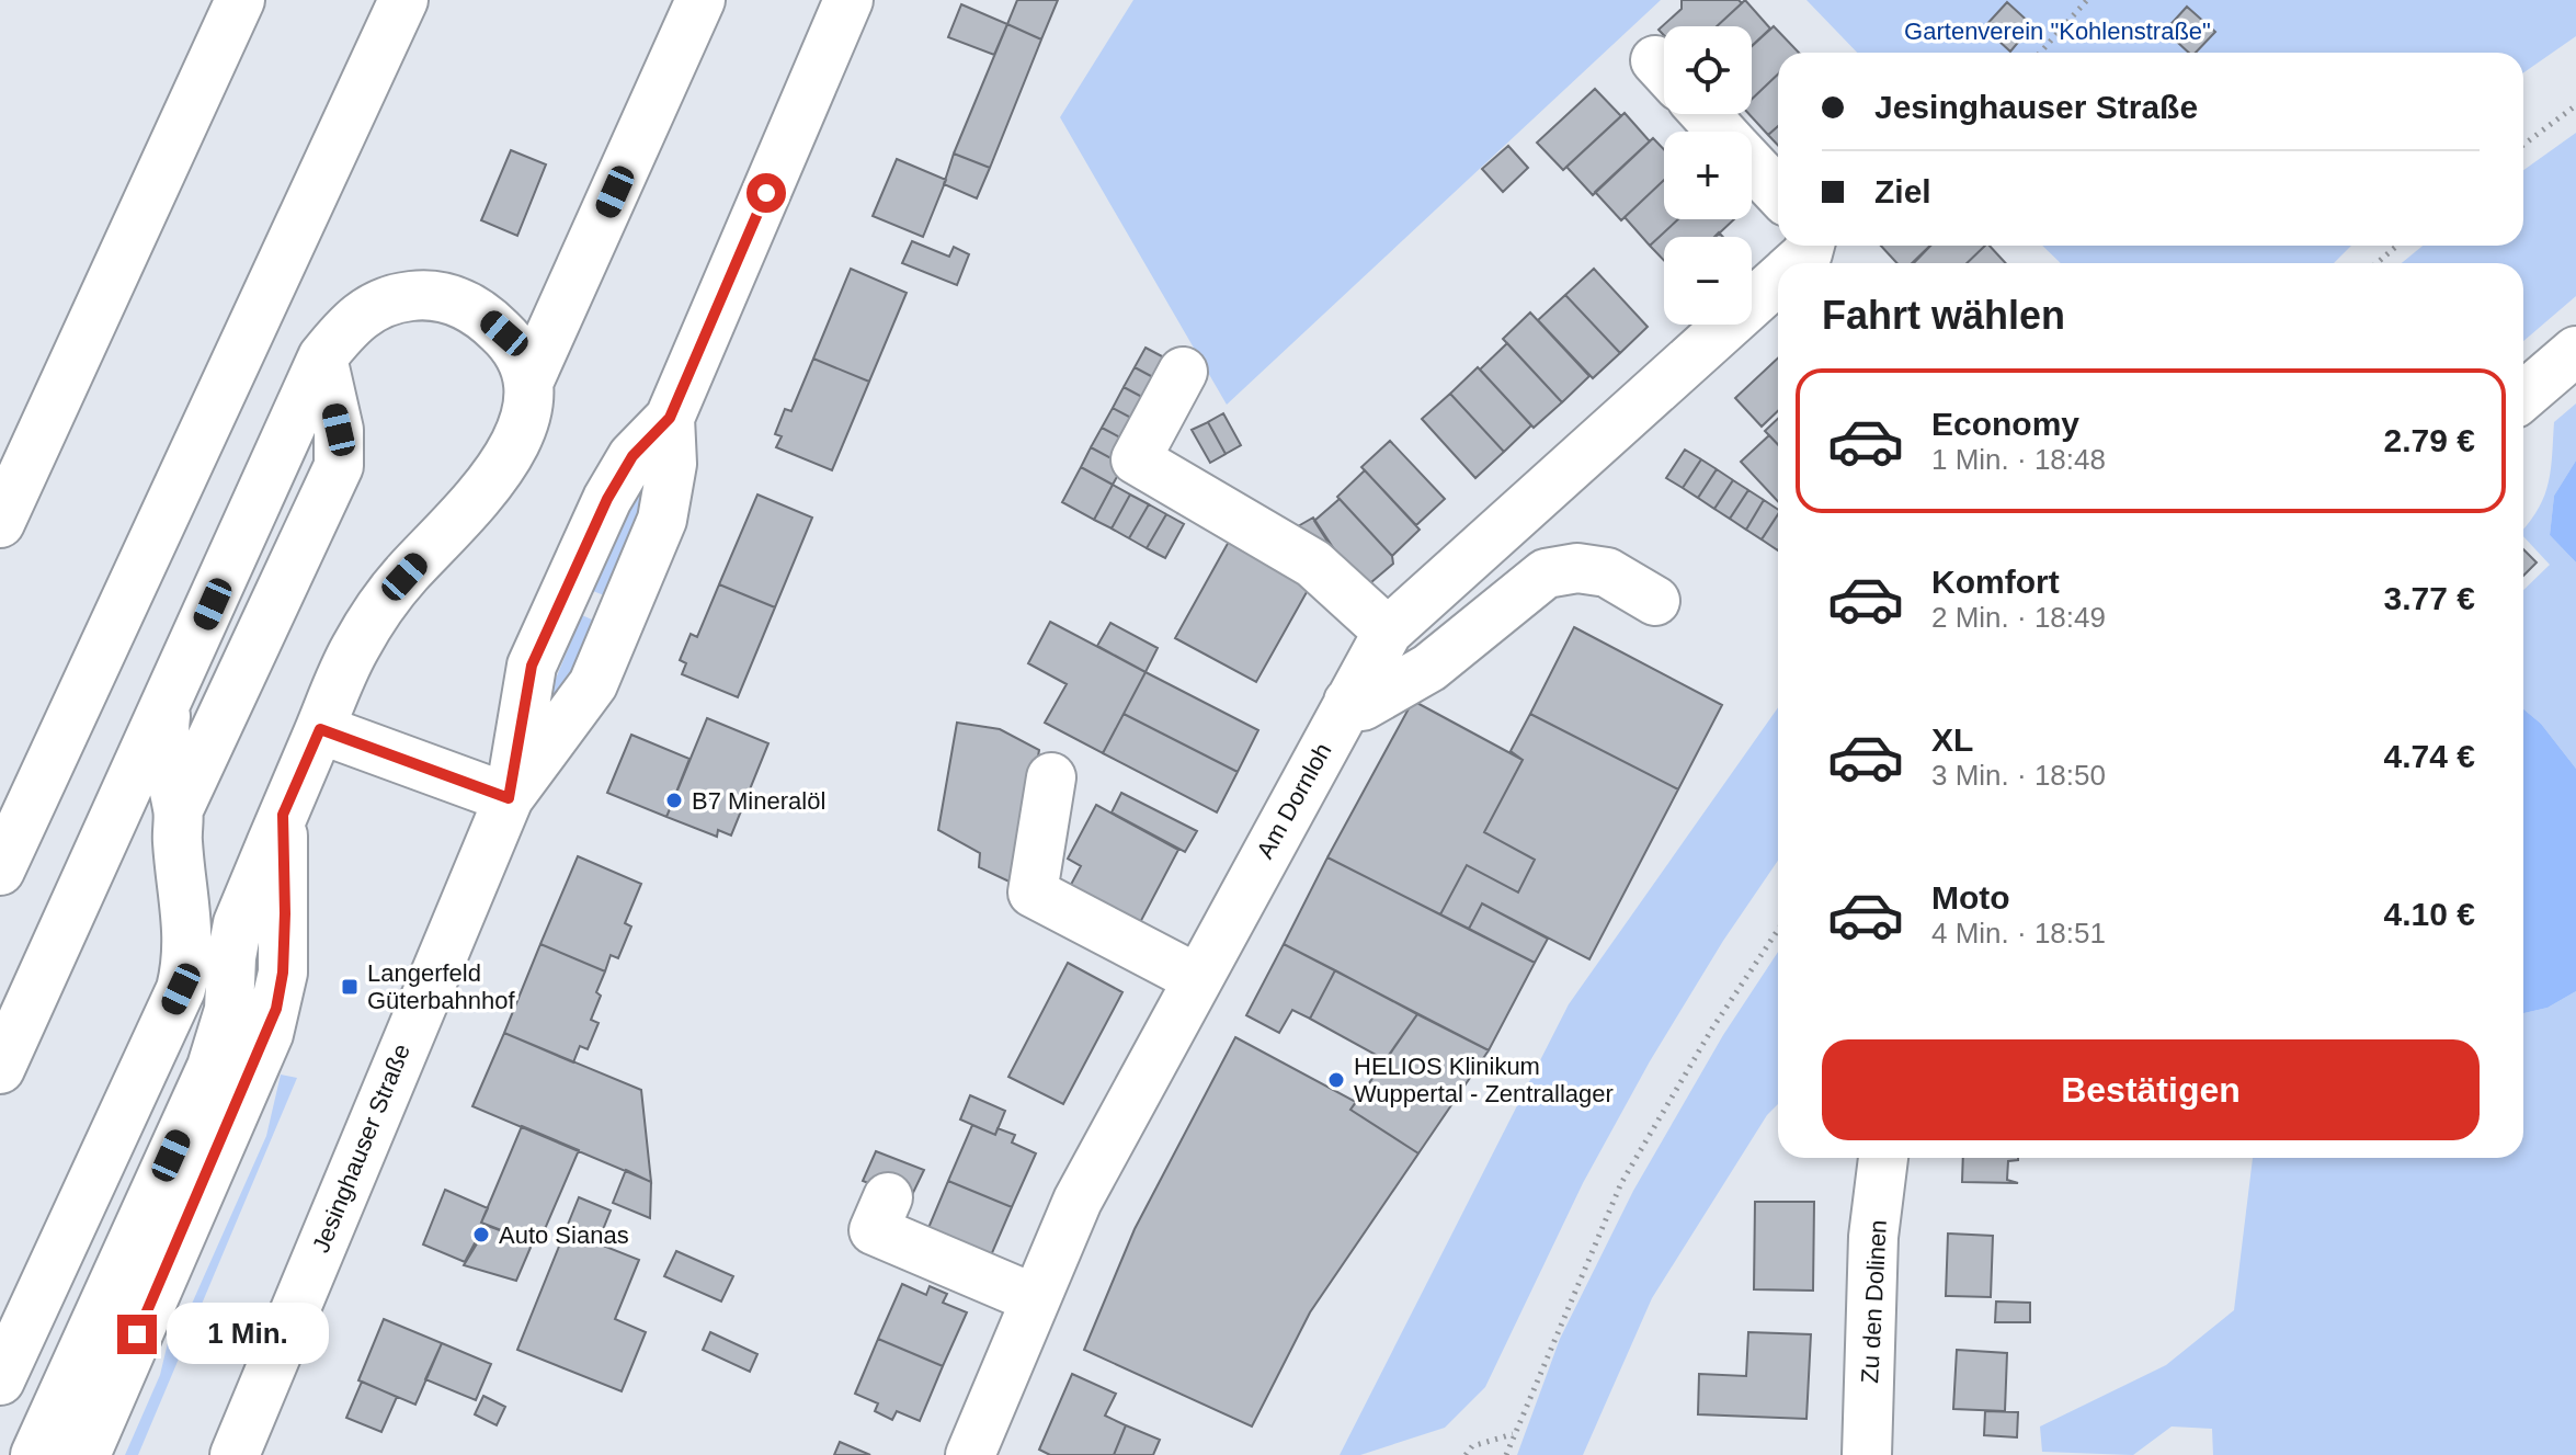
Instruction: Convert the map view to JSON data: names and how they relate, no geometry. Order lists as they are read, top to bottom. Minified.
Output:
{"streets":{"street":["Am Dornloh","Jesinghauser Straße","Zu den Dolinen"]},"parks":["Gartenverein \"Kohlenstraße\""],"places":{"other":["B7 Mineralöl","HELIOS Klinikum Wuppertal - Zentrallager","Auto Sianas"],"transit":["Langerfeld Güterbahnhof"]},"page":{"map_buttons":["+","−"],"banner":["Jesinghauser Straße","Ziel"],"heading":"Fahrt wählen","list":[{"name":"Economy","note":"1 Min. · 18:48","value":"2.79 €"},{"name":"Komfort","note":"2 Min. · 18:49","value":"3.77 €"},{"name":"XL","note":"3 Min. · 18:50","value":"4.74 €"},{"name":"Moto","note":"4 Min. · 18:51","value":"4.10 €"}],"buttons":"Bestätigen","bubble":"1 Min."}}
